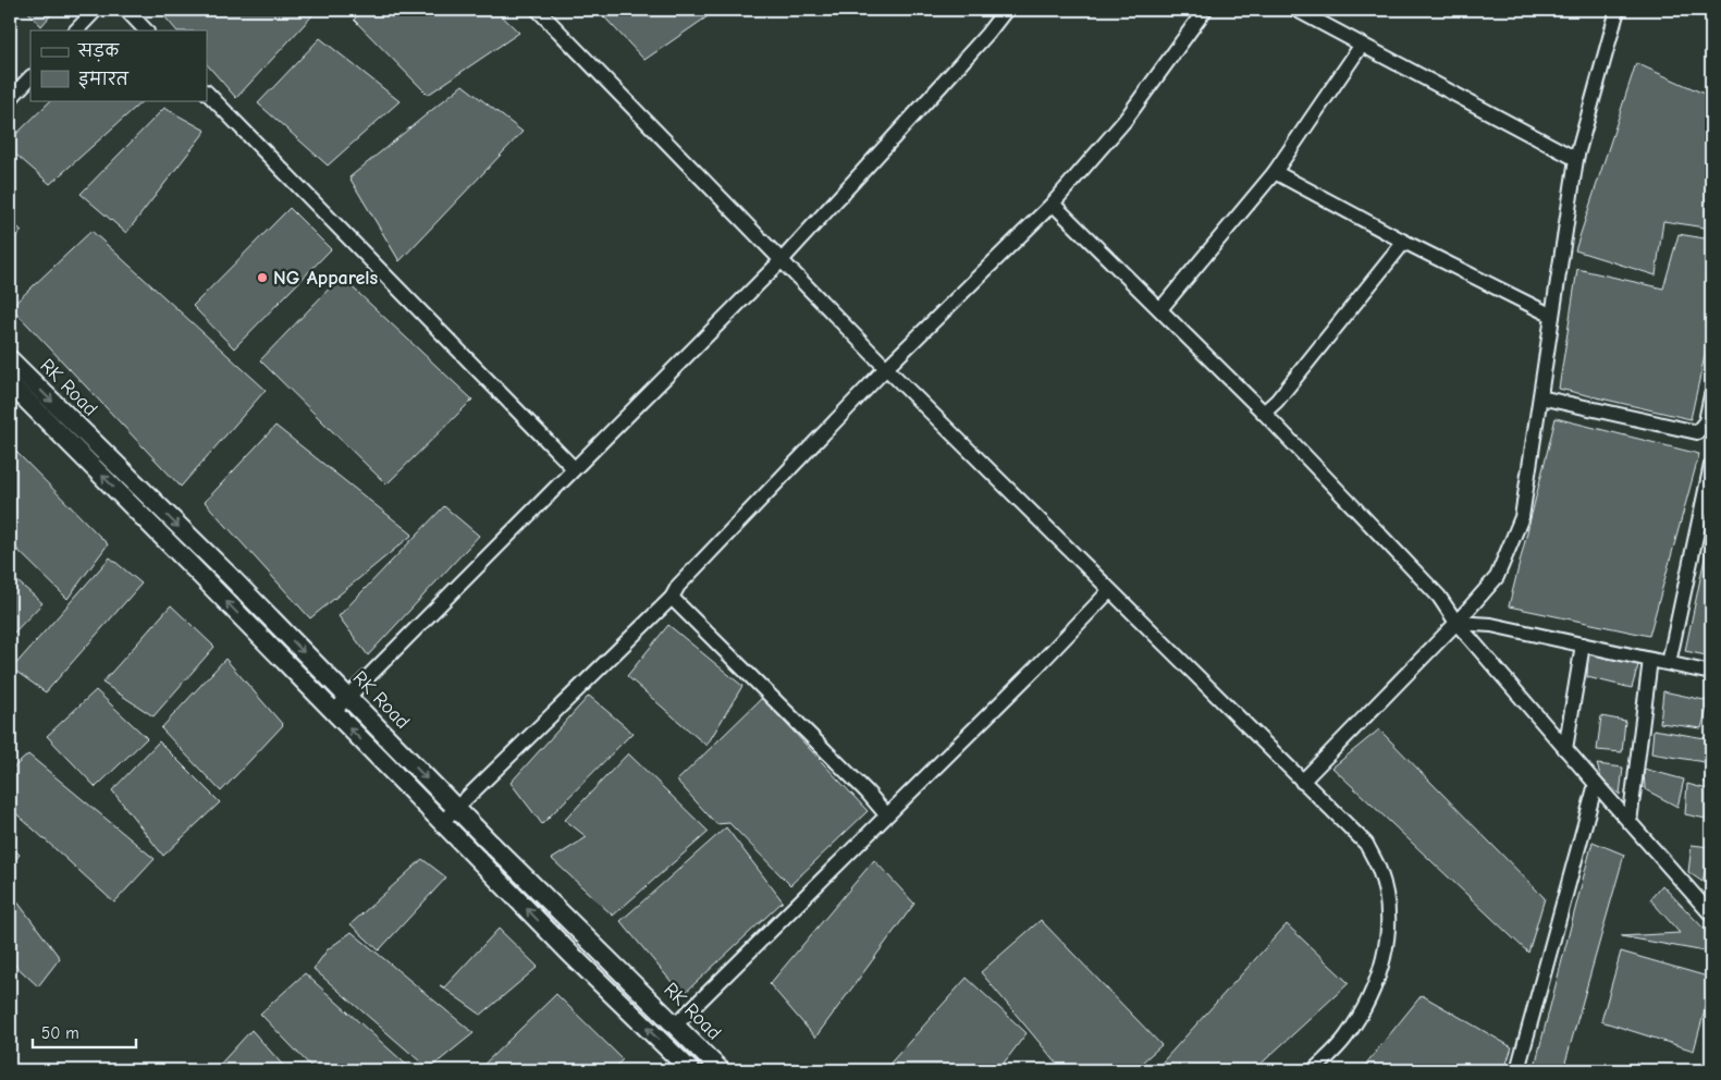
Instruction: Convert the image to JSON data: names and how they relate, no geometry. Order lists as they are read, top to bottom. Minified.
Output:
{"streets":{"street":["RK Road"]},"places":["NG Apparels"],"legend":["सड़क","इमारत"],"scale_bar":"50 m"}
